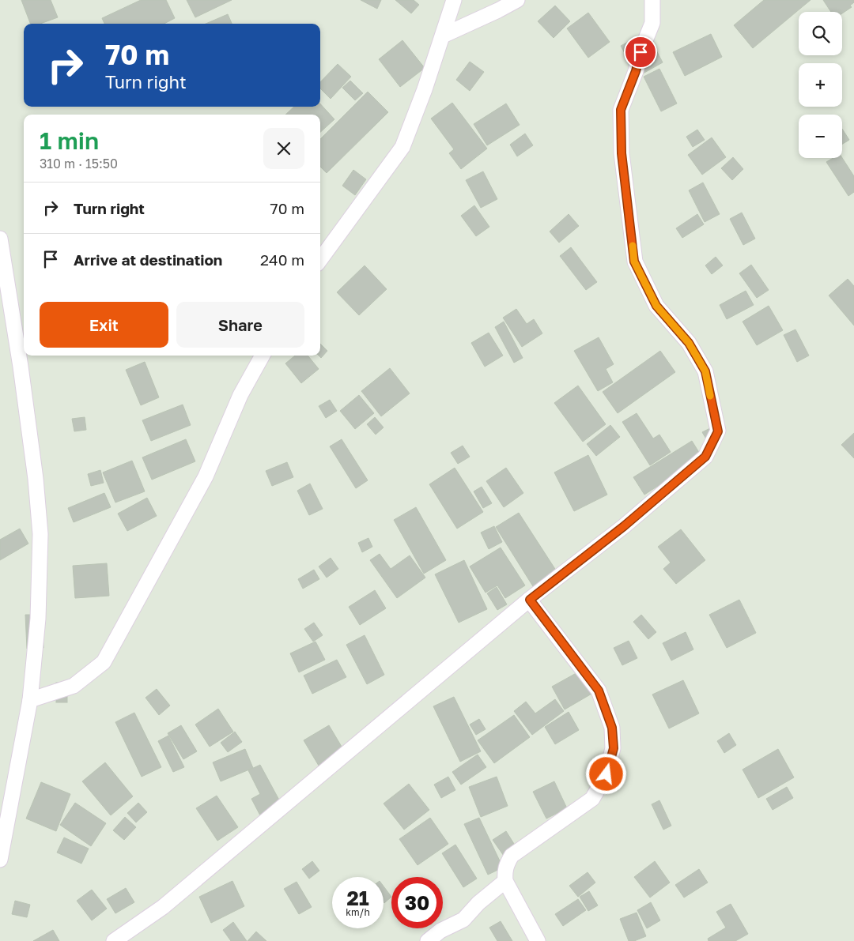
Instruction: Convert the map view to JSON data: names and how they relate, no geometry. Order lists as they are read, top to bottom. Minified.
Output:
{"page":{"map_buttons":["+","−"],"turn":["70 m","Turn right"],"heading":["1 min","310 m · 15:50"],"list":[{"name":"Turn right","value":"70 m"},{"name":"Arrive at destination","value":"240 m"}],"buttons":["Exit","Share"],"speed":"21 km/h","limit":"30"}}
